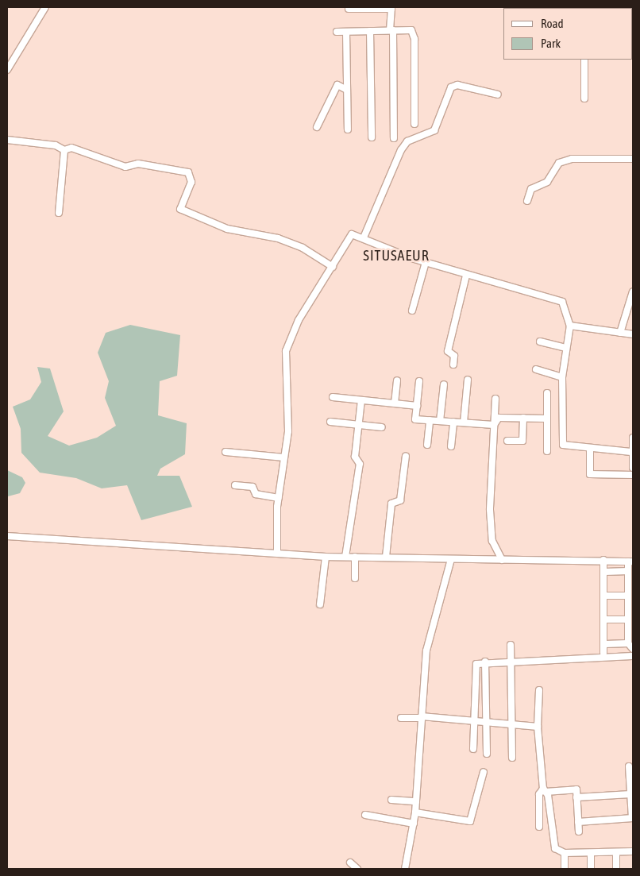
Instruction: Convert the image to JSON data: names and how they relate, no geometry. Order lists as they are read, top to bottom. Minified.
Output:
{"districts":["SITUSAEUR"],"legend":["Road","Park"]}
